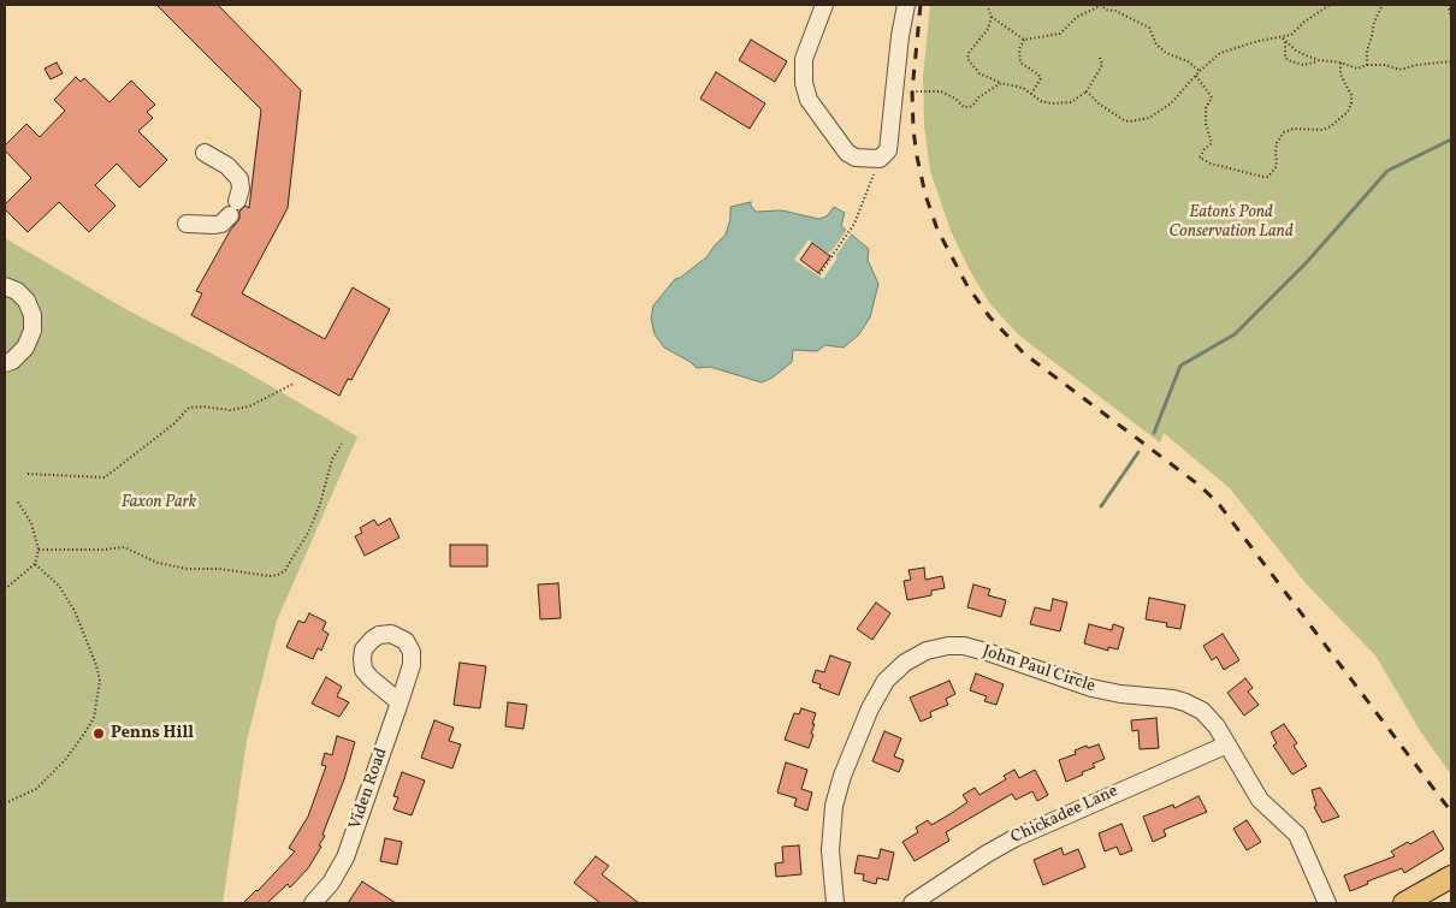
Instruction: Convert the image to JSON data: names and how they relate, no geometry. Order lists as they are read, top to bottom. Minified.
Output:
{"streets":{"street":["John Paul Circle","Viden Road","Chickadee Lane"]},"crossings":[["John Paul Circle","Chickadee Lane"]],"parks":["Eaton's Pond Conservation Land","Faxon Park"],"places":["Penns Hill"]}
